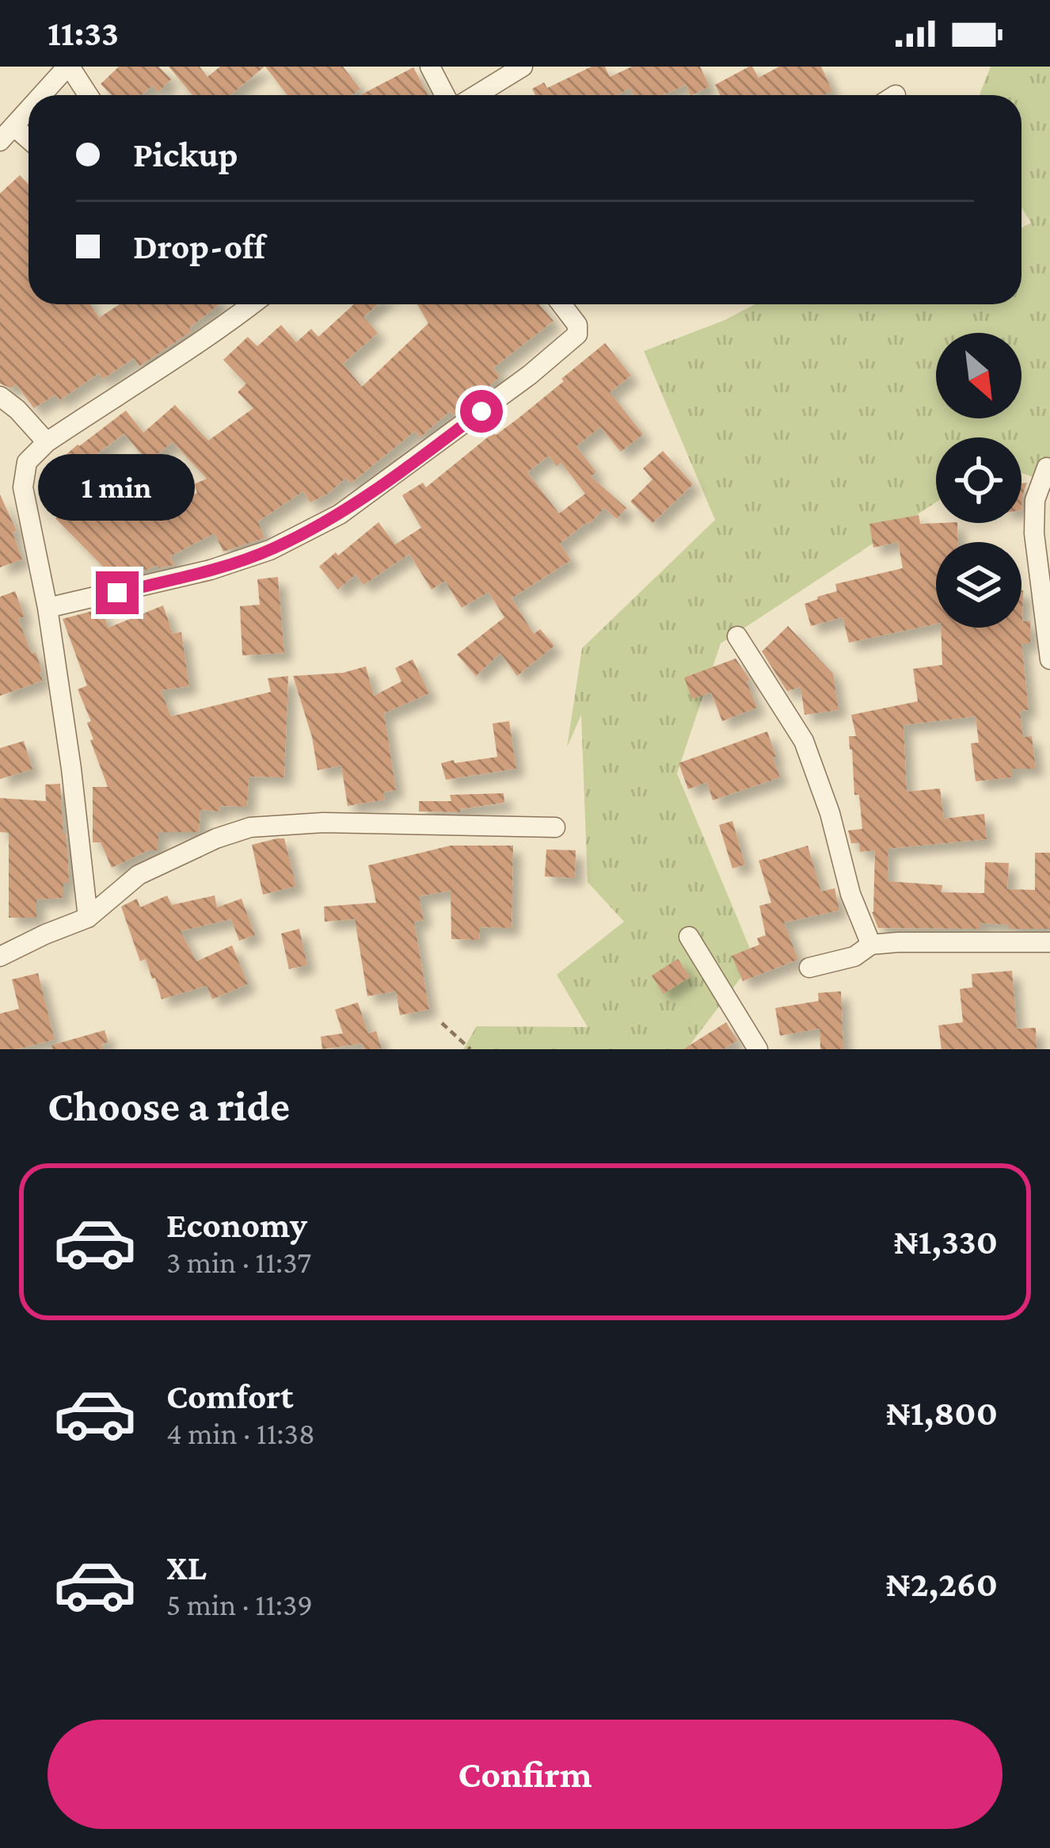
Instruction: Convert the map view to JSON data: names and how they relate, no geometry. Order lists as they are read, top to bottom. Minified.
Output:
{"north":"bottom right","page":{"status":"11:33","banner":["Pickup","Drop-off"],"bubble":"1 min","heading":"Choose a ride","list":[{"name":"Economy","note":"3 min · 11:37","value":"₦1,330"},{"name":"Comfort","note":"4 min · 11:38","value":"₦1,800"},{"name":"XL","note":"5 min · 11:39","value":"₦2,260"}],"buttons":"Confirm"}}
